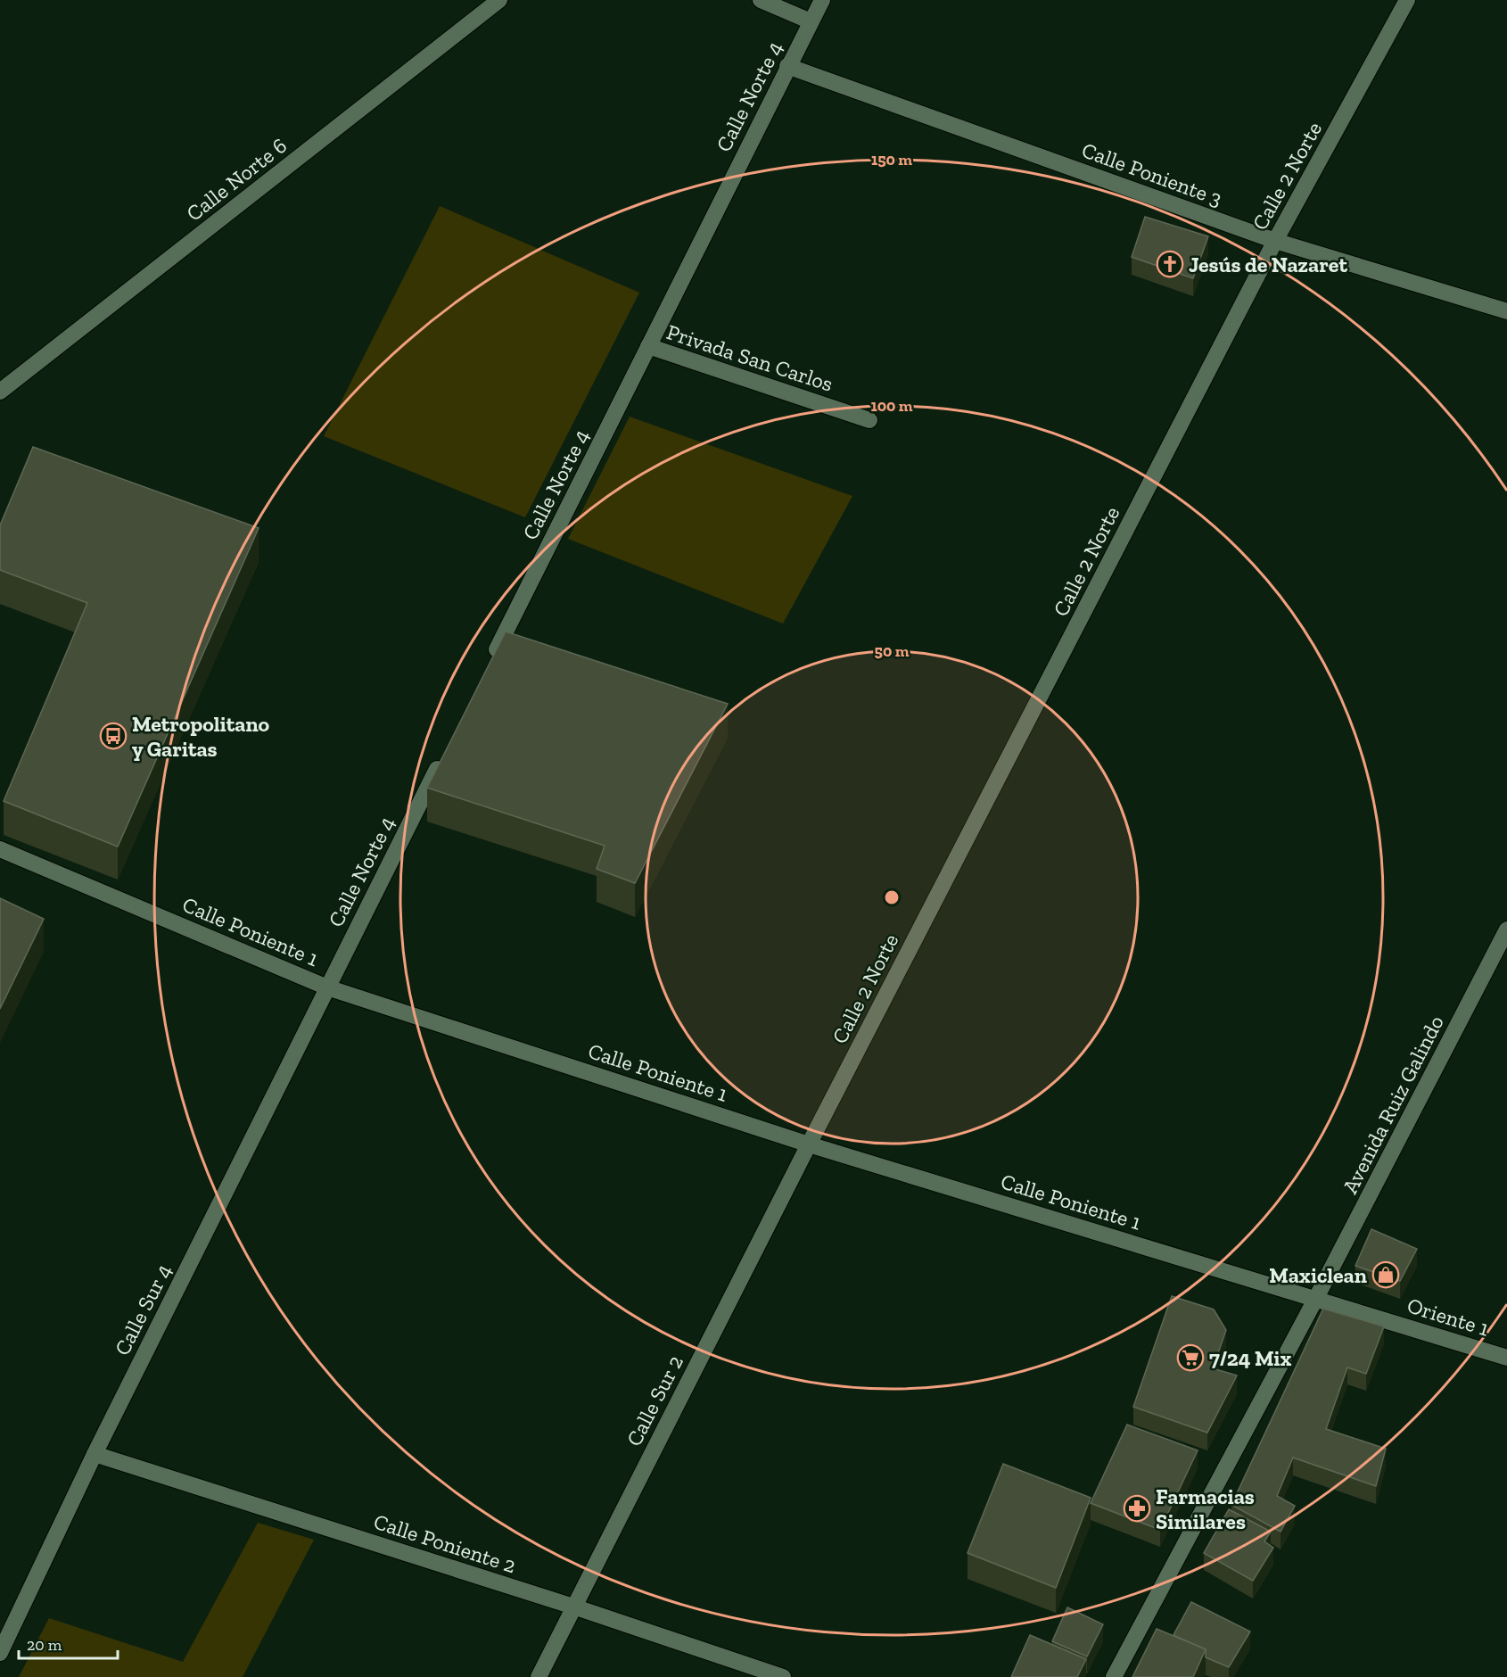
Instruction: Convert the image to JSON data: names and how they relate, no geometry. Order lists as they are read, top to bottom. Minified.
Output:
{"streets":{"street":["Calle Norte 4","Calle Poniente 3","Calle 2 Norte","Calle Norte 6","Privada San Carlos","Calle Poniente 1","Avenida Ruiz Galindo","Calle Sur 4","Oriente 1","Calle Sur 2","Calle Poniente 2"]},"crossings":[["Calle Norte 4","Calle Poniente 3"],["Calle Norte 4","Privada San Carlos"],["Calle Norte 4","Calle Poniente 1"],["Calle Norte 4","Calle Sur 4"],["Calle Poniente 3","Calle 2 Norte"],["Calle 2 Norte","Calle Poniente 1"],["Calle 2 Norte","Calle Sur 2"],["Calle Poniente 1","Avenida Ruiz Galindo"],["Calle Poniente 1","Calle Sur 4"],["Calle Poniente 1","Oriente 1"],["Calle Poniente 1","Calle Sur 2"],["Avenida Ruiz Galindo","Oriente 1"],["Calle Sur 4","Calle Poniente 2"],["Calle Sur 2","Calle Poniente 2"]],"places":{"church":["Jesús de Nazaret"],"bus stop":["Metropolitano y Garitas"],"shop":["Maxiclean"],"supermarket":["7/24 Mix"],"pharmacy":["Farmacias Similares"]},"scale_bar":"20 m","rings":["150 m","100 m","50 m"]}
